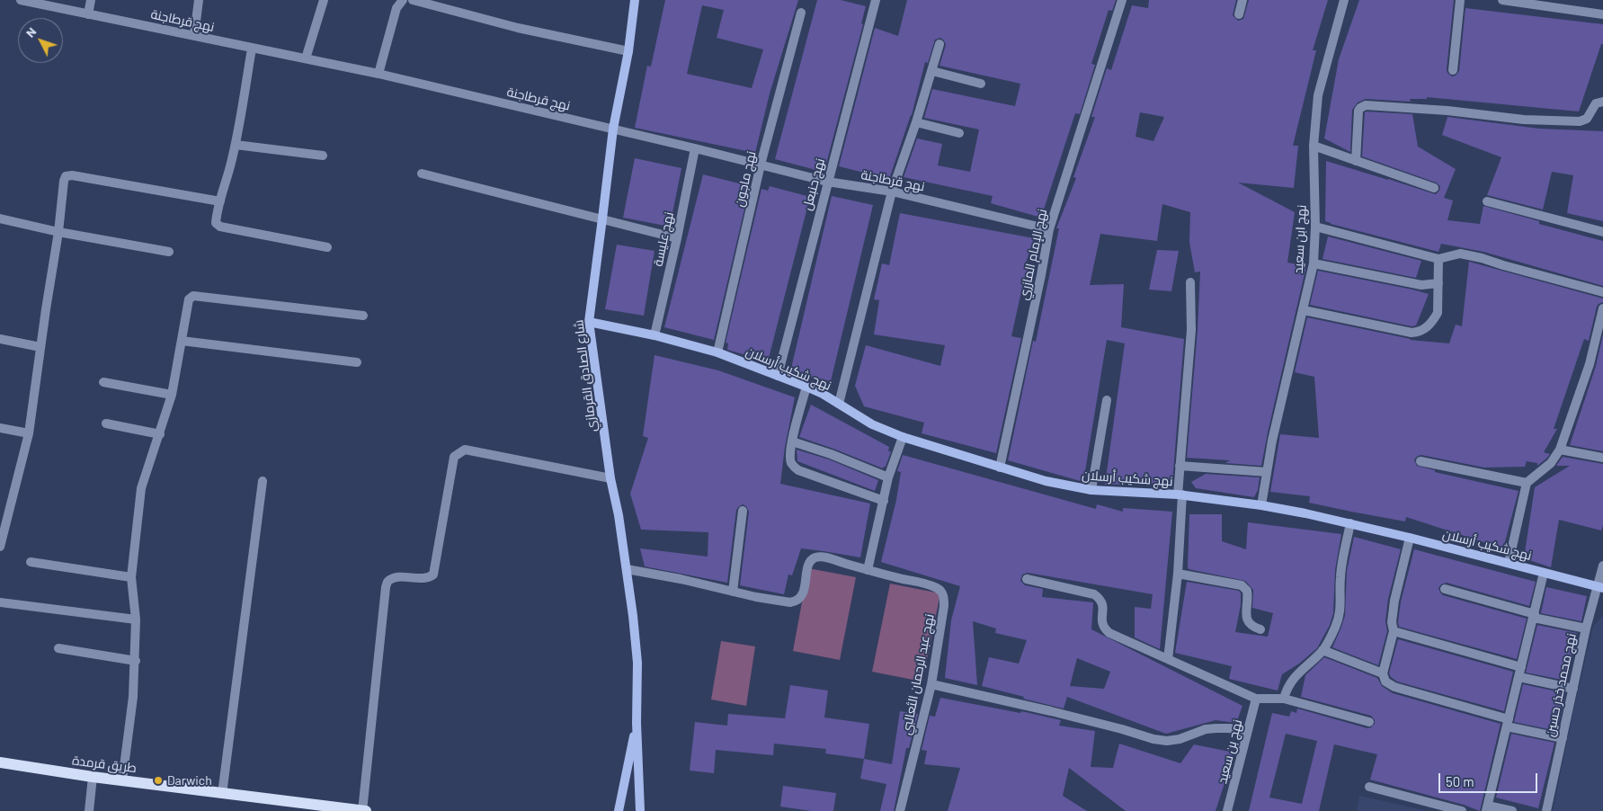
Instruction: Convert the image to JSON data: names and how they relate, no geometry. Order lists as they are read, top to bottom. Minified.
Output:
{"streets":{"main road":["طريق قرمدة"],"street":["نهج قرطاجنة","نهج ماجون","نهج حنبعل","نهج عليسة","نهج ابن سعيد","نهج الإمام المازري","نهج شكيب أرسلان","شارع الصادق القرمازي","نهج عبد الرحمان الثعالبي","نهج محمد خذر حسين","نهج بن سعيد"]},"crossings":[["نهج قرطاجنة","نهج ماجون"],["نهج قرطاجنة","نهج حنبعل"],["نهج قرطاجنة","نهج عليسة"],["نهج قرطاجنة","نهج الإمام المازري"],["نهج قرطاجنة","شارع الصادق القرمازي"],["نهج ماجون","نهج شكيب أرسلان"],["نهج حنبعل","نهج شكيب أرسلان"],["نهج عليسة","نهج شكيب أرسلان"],["نهج ابن سعيد","نهج شكيب أرسلان"],["نهج الإمام المازري","نهج شكيب أرسلان"],["نهج شكيب أرسلان","شارع الصادق القرمازي"],["نهج شكيب أرسلان","نهج محمد خذر حسين"]],"places":["Darwich"],"scale_bar":"50 m","north":"top left"}
